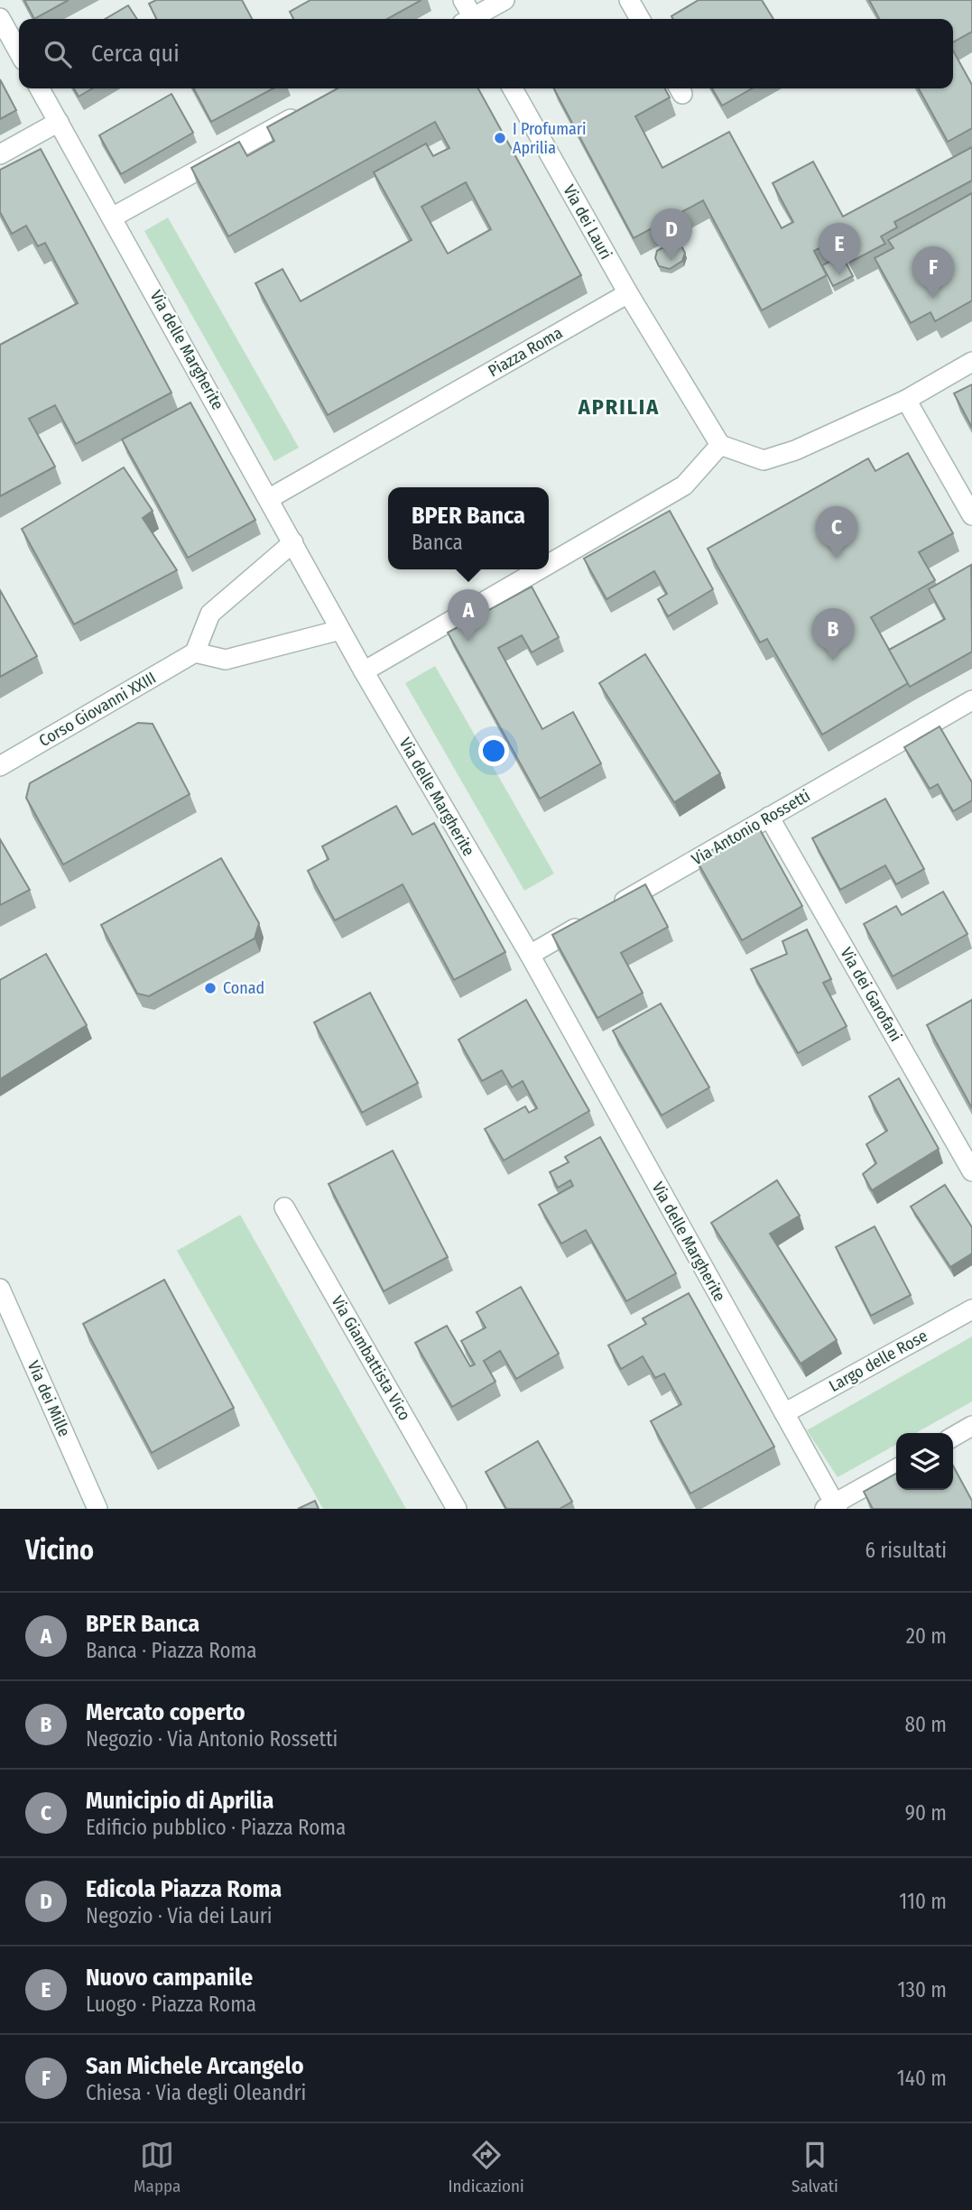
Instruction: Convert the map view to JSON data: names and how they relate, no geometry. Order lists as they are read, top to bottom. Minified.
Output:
{"streets":{"street":["Via dei Lauri","Via delle Margherite","Piazza Roma","Corso Giovanni XXIII","Via Antonio Rossetti","Via dei Garofani","Via Giambattista Vico","Largo delle Rose","Via dei Mille"]},"crossings":[["Via dei Lauri","Piazza Roma"],["Via delle Margherite","Piazza Roma"],["Via delle Margherite","Via Antonio Rossetti"],["Via delle Margherite","Largo delle Rose"],["Via Antonio Rossetti","Via dei Garofani"]],"districts":["APRILIA"],"places":["I Profumari Aprilia","Conad"],"page":{"search":"Cerca qui","pins":["D","E","F","C","A","B"],"popup":["BPER Banca","Banca"],"heading":["Vicino","6 risultati"],"list":[{"mark":"A","name":"BPER Banca","note":"Banca · Piazza Roma","value":"20 m"},{"mark":"B","name":"Mercato coperto","note":"Negozio · Via Antonio Rossetti","value":"80 m"},{"mark":"C","name":"Municipio di Aprilia","note":"Edificio pubblico · Piazza Roma","value":"90 m"},{"mark":"D","name":"Edicola Piazza Roma","note":"Negozio · Via dei Lauri","value":"110 m"},{"mark":"E","name":"Nuovo campanile","note":"Luogo · Piazza Roma","value":"130 m"},{"mark":"F","name":"San Michele Arcangelo","note":"Chiesa · Via degli Oleandri","value":"140 m"}],"nav":["Mappa","Indicazioni","Salvati"]}}
